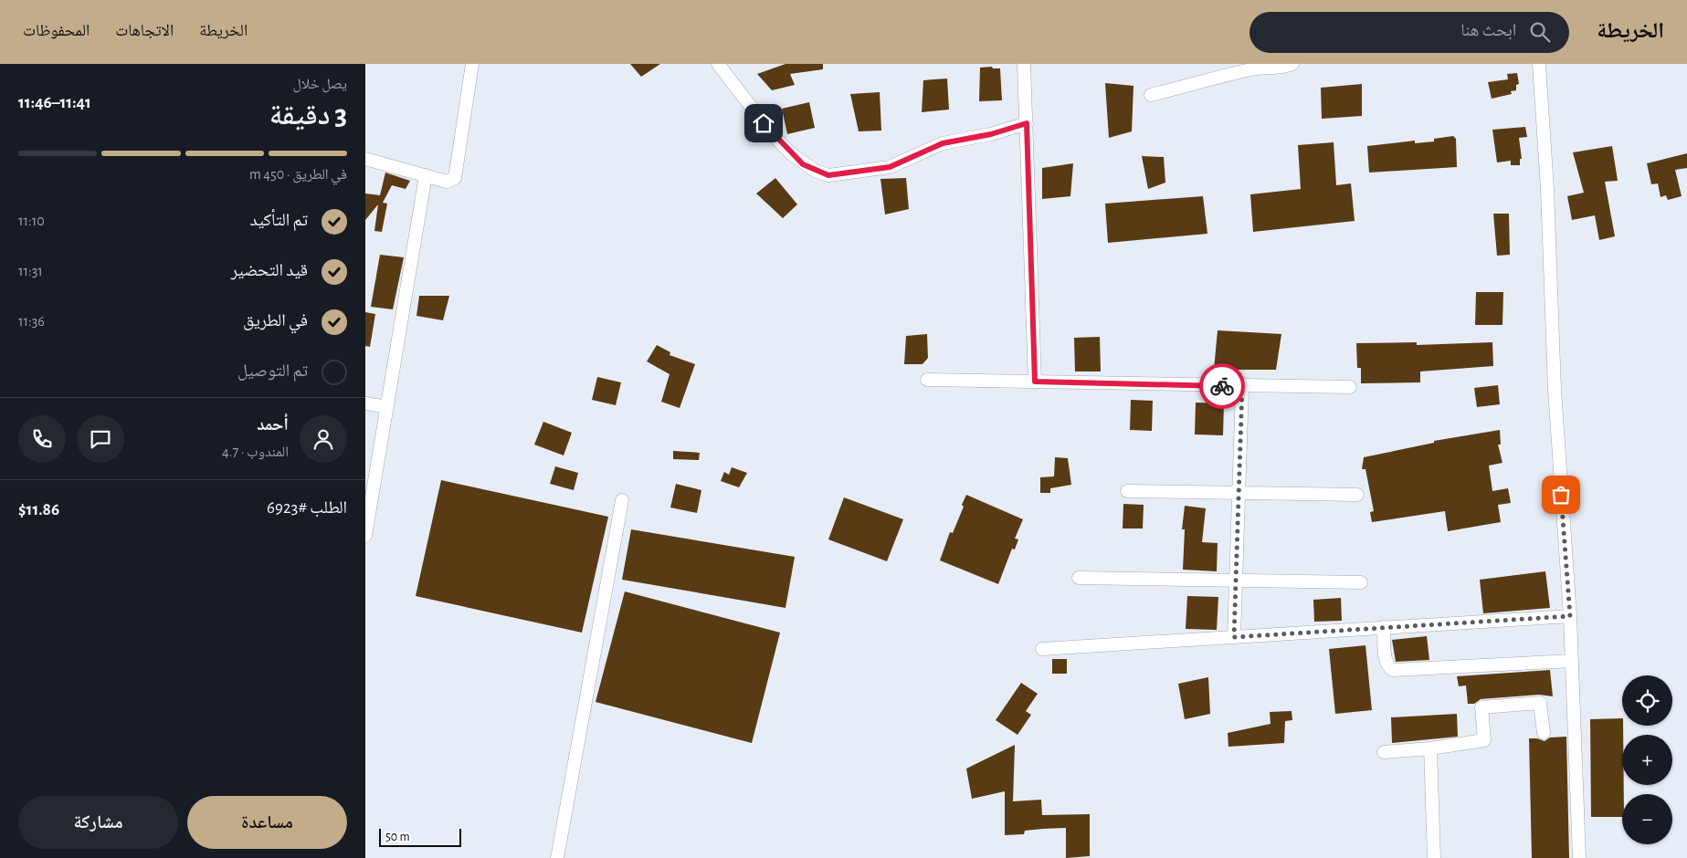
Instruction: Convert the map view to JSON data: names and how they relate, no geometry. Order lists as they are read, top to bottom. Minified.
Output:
{"scale_bar":"50 m","page":{"header":"الخريطة","search":"ابحث هنا","nav":["الخريطة","الاتجاهات","المحفوظات"],"heading":["3 دقيقة","يصل خلال","11:41–11:46"],"panel":["أحمد","المندوب · 4.7","الطلب #6923","$11.86"],"bar":"في الطريق · 450 m","list":[["تم التأكيد","11:10"],["قيد التحضير","11:31"],["في الطريق","11:36"],"تم التوصيل"],"map_buttons":["+","−"],"buttons":["مساعدة","مشاركة"],"scale":"50 m"}}
